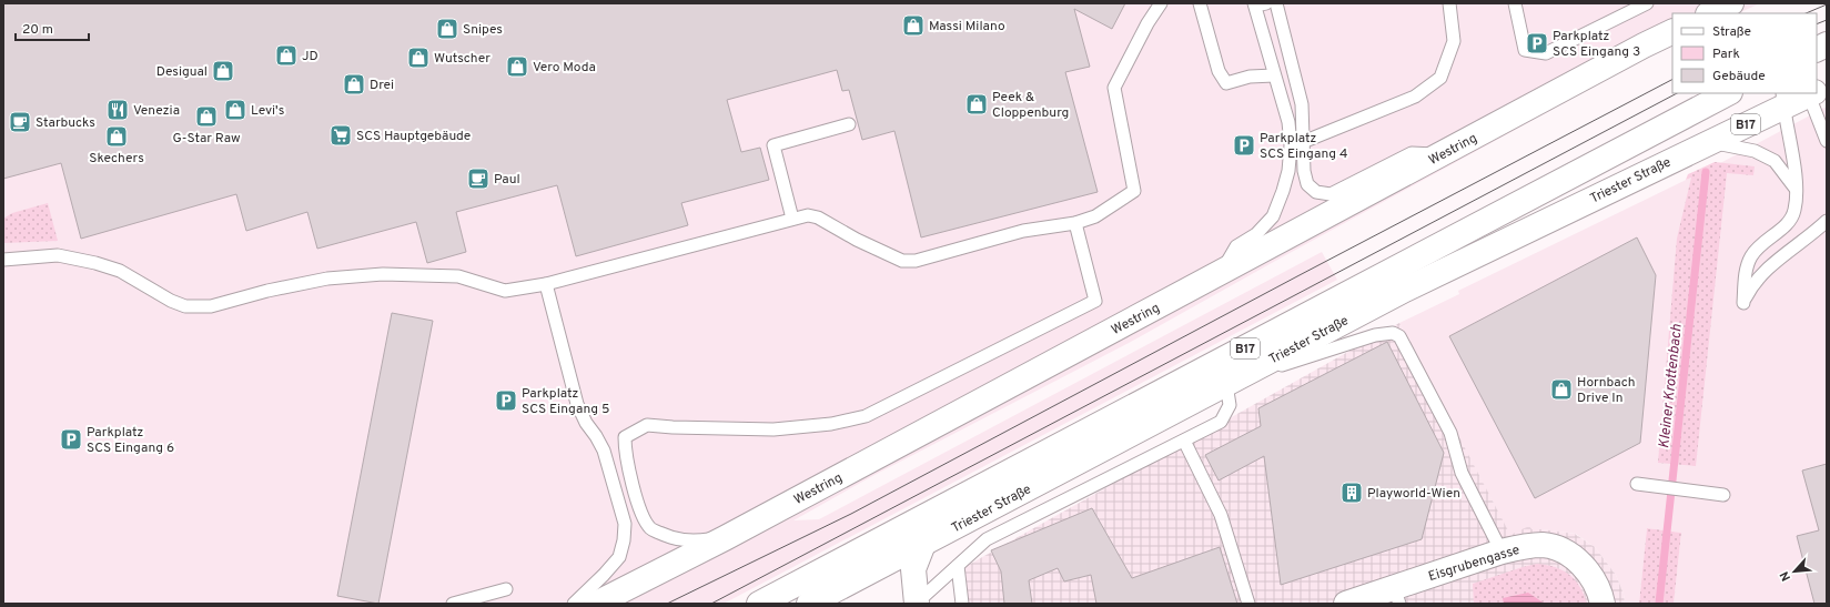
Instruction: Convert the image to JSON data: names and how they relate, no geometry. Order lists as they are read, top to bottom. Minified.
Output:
{"streets":{"main road":["B17","Westring","Triester Straße","Eisgrubengasse"]},"water":["Kleiner Krottenbach"],"places":{"shop":["Massi Milano","Snipes","JD","Wutscher","Vero Moda","Desigual","Drei","Peek & Cloppenburg","Levi's","G-Star Raw","Skechers","Hornbach Drive In"],"parking":["Parkplatz SCS Eingang 3","Parkplatz SCS Eingang 4","Parkplatz SCS Eingang 5","Parkplatz SCS Eingang 6"],"restaurant":["Venezia"],"cafe":["Starbucks","Paul"],"supermarket":["SCS Hauptgebäude"],"building":["Playworld-Wien"]},"legend":["Straße","Park","Gebäude"],"scale_bar":"20 m","north":"bottom left"}
